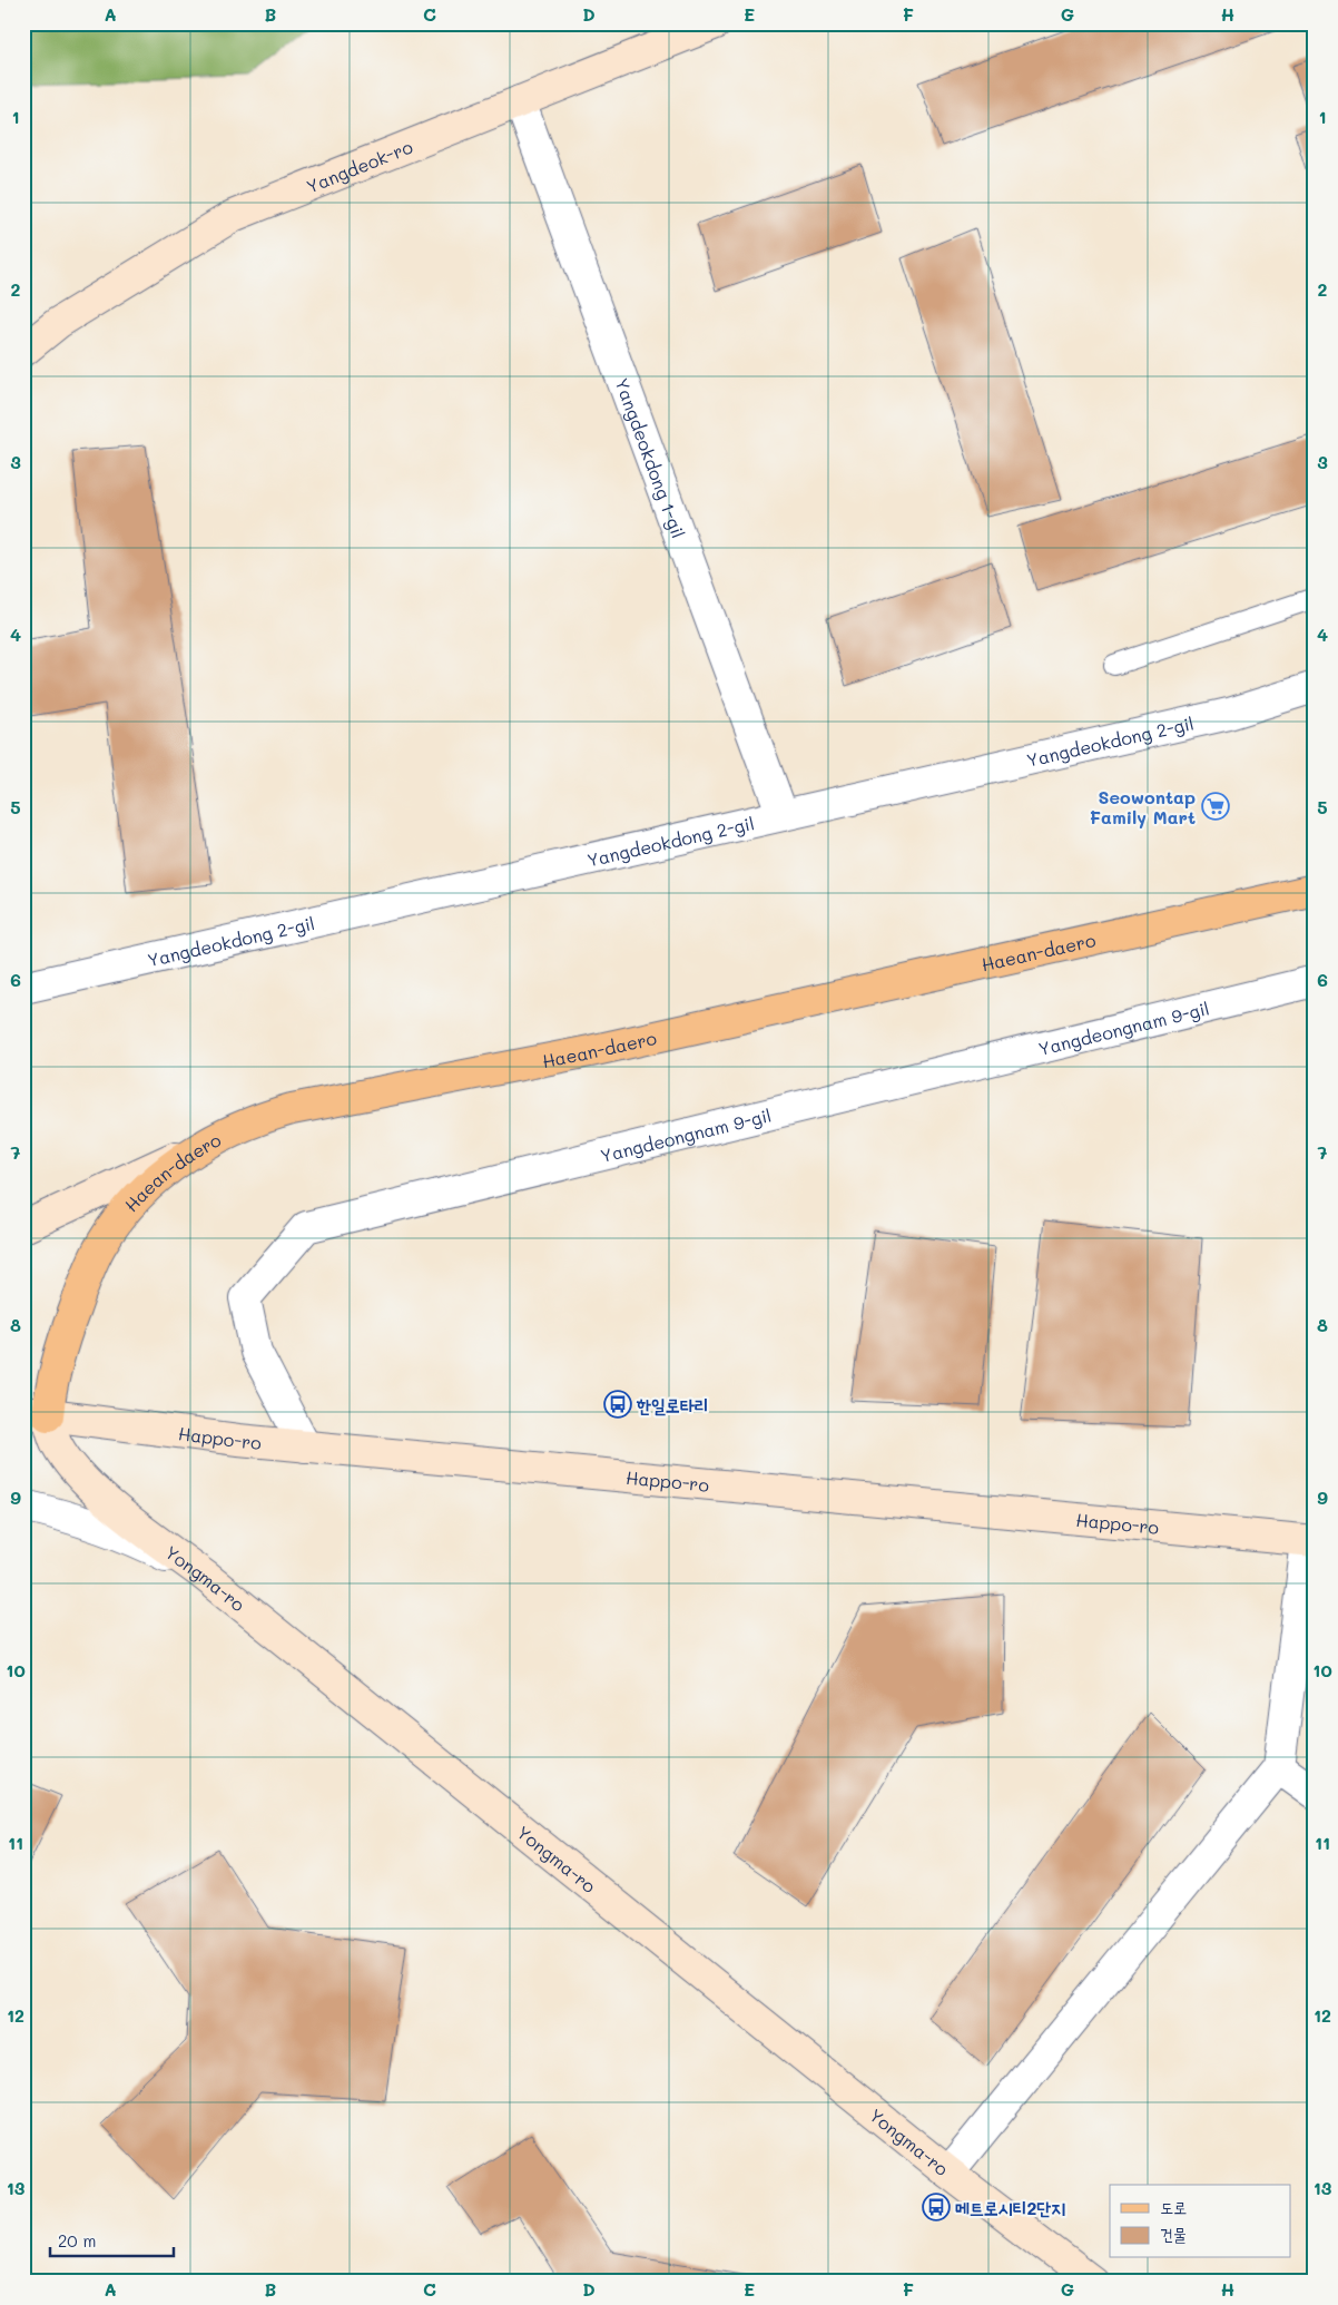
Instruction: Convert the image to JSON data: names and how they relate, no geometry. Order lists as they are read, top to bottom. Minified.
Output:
{"streets":{"main road":["Yangdeok-ro","Haean-daero","Happo-ro","Yongma-ro"],"street":["Yangdeokdong 1-gil","Yangdeokdong 2-gil","Yangdeongnam 9-gil"]},"crossings":[["Yangdeok-ro","Yangdeokdong 1-gil"],["Yangdeokdong 1-gil","Yangdeokdong 2-gil"],["Haean-daero","Happo-ro"],["Haean-daero","Yongma-ro"],["Yangdeongnam 9-gil","Happo-ro"],["Happo-ro","Yongma-ro"]],"places":{"supermarket":["Seowontap Family Mart"],"bus stop":["한일로타리","메트로시티2단지"]},"legend":["도로","건물"],"scale_bar":"20 m","grid":{"columns":["A","B","C","D","E","F","G","H"],"rows":["1","2","3","4","5","6","7","8","9","10","11","12","13"]}}
